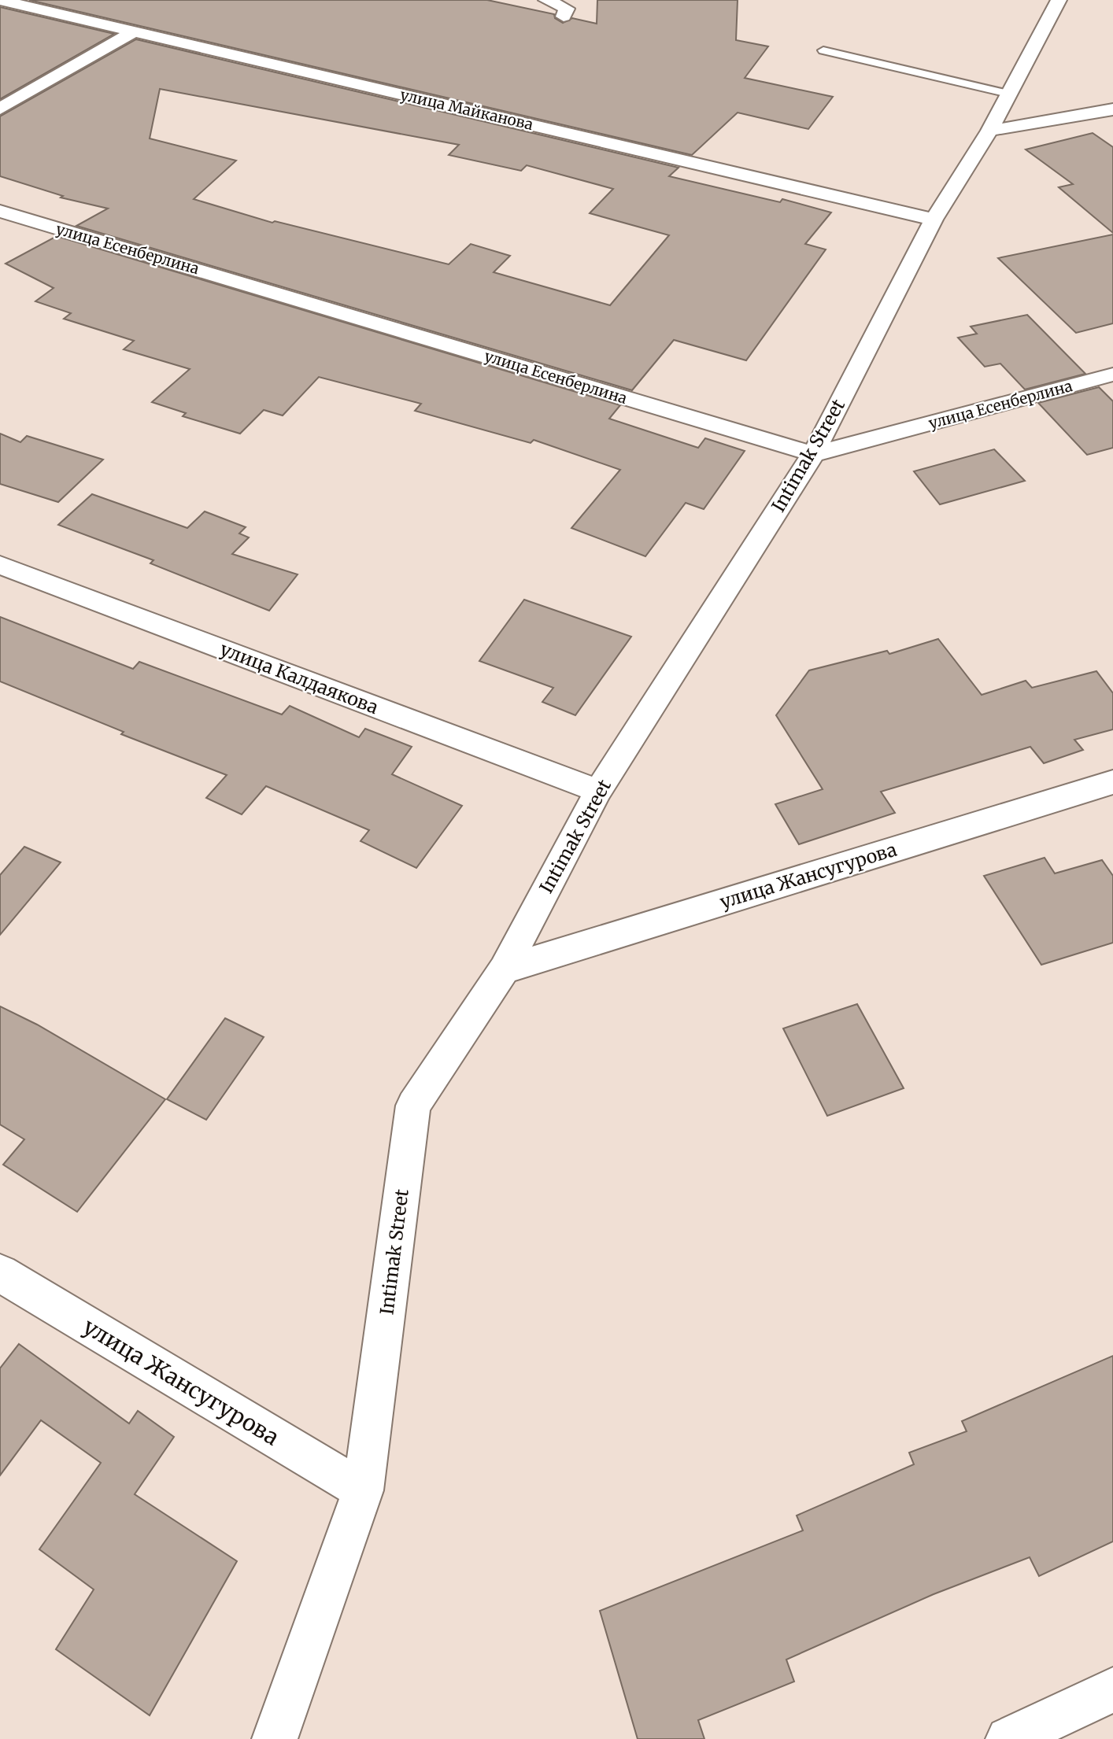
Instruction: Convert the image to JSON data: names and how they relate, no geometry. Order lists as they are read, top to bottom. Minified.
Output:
{"streets":{"street":["улица Майканова","улица Есенберлина","Intimak Street","улица Калдаякова","улица Жансугурова"]},"crossings":[["улица Майканова","Intimak Street"],["улица Есенберлина","Intimak Street"],["Intimak Street","улица Калдаякова"],["Intimak Street","улица Жансугурова"]]}
